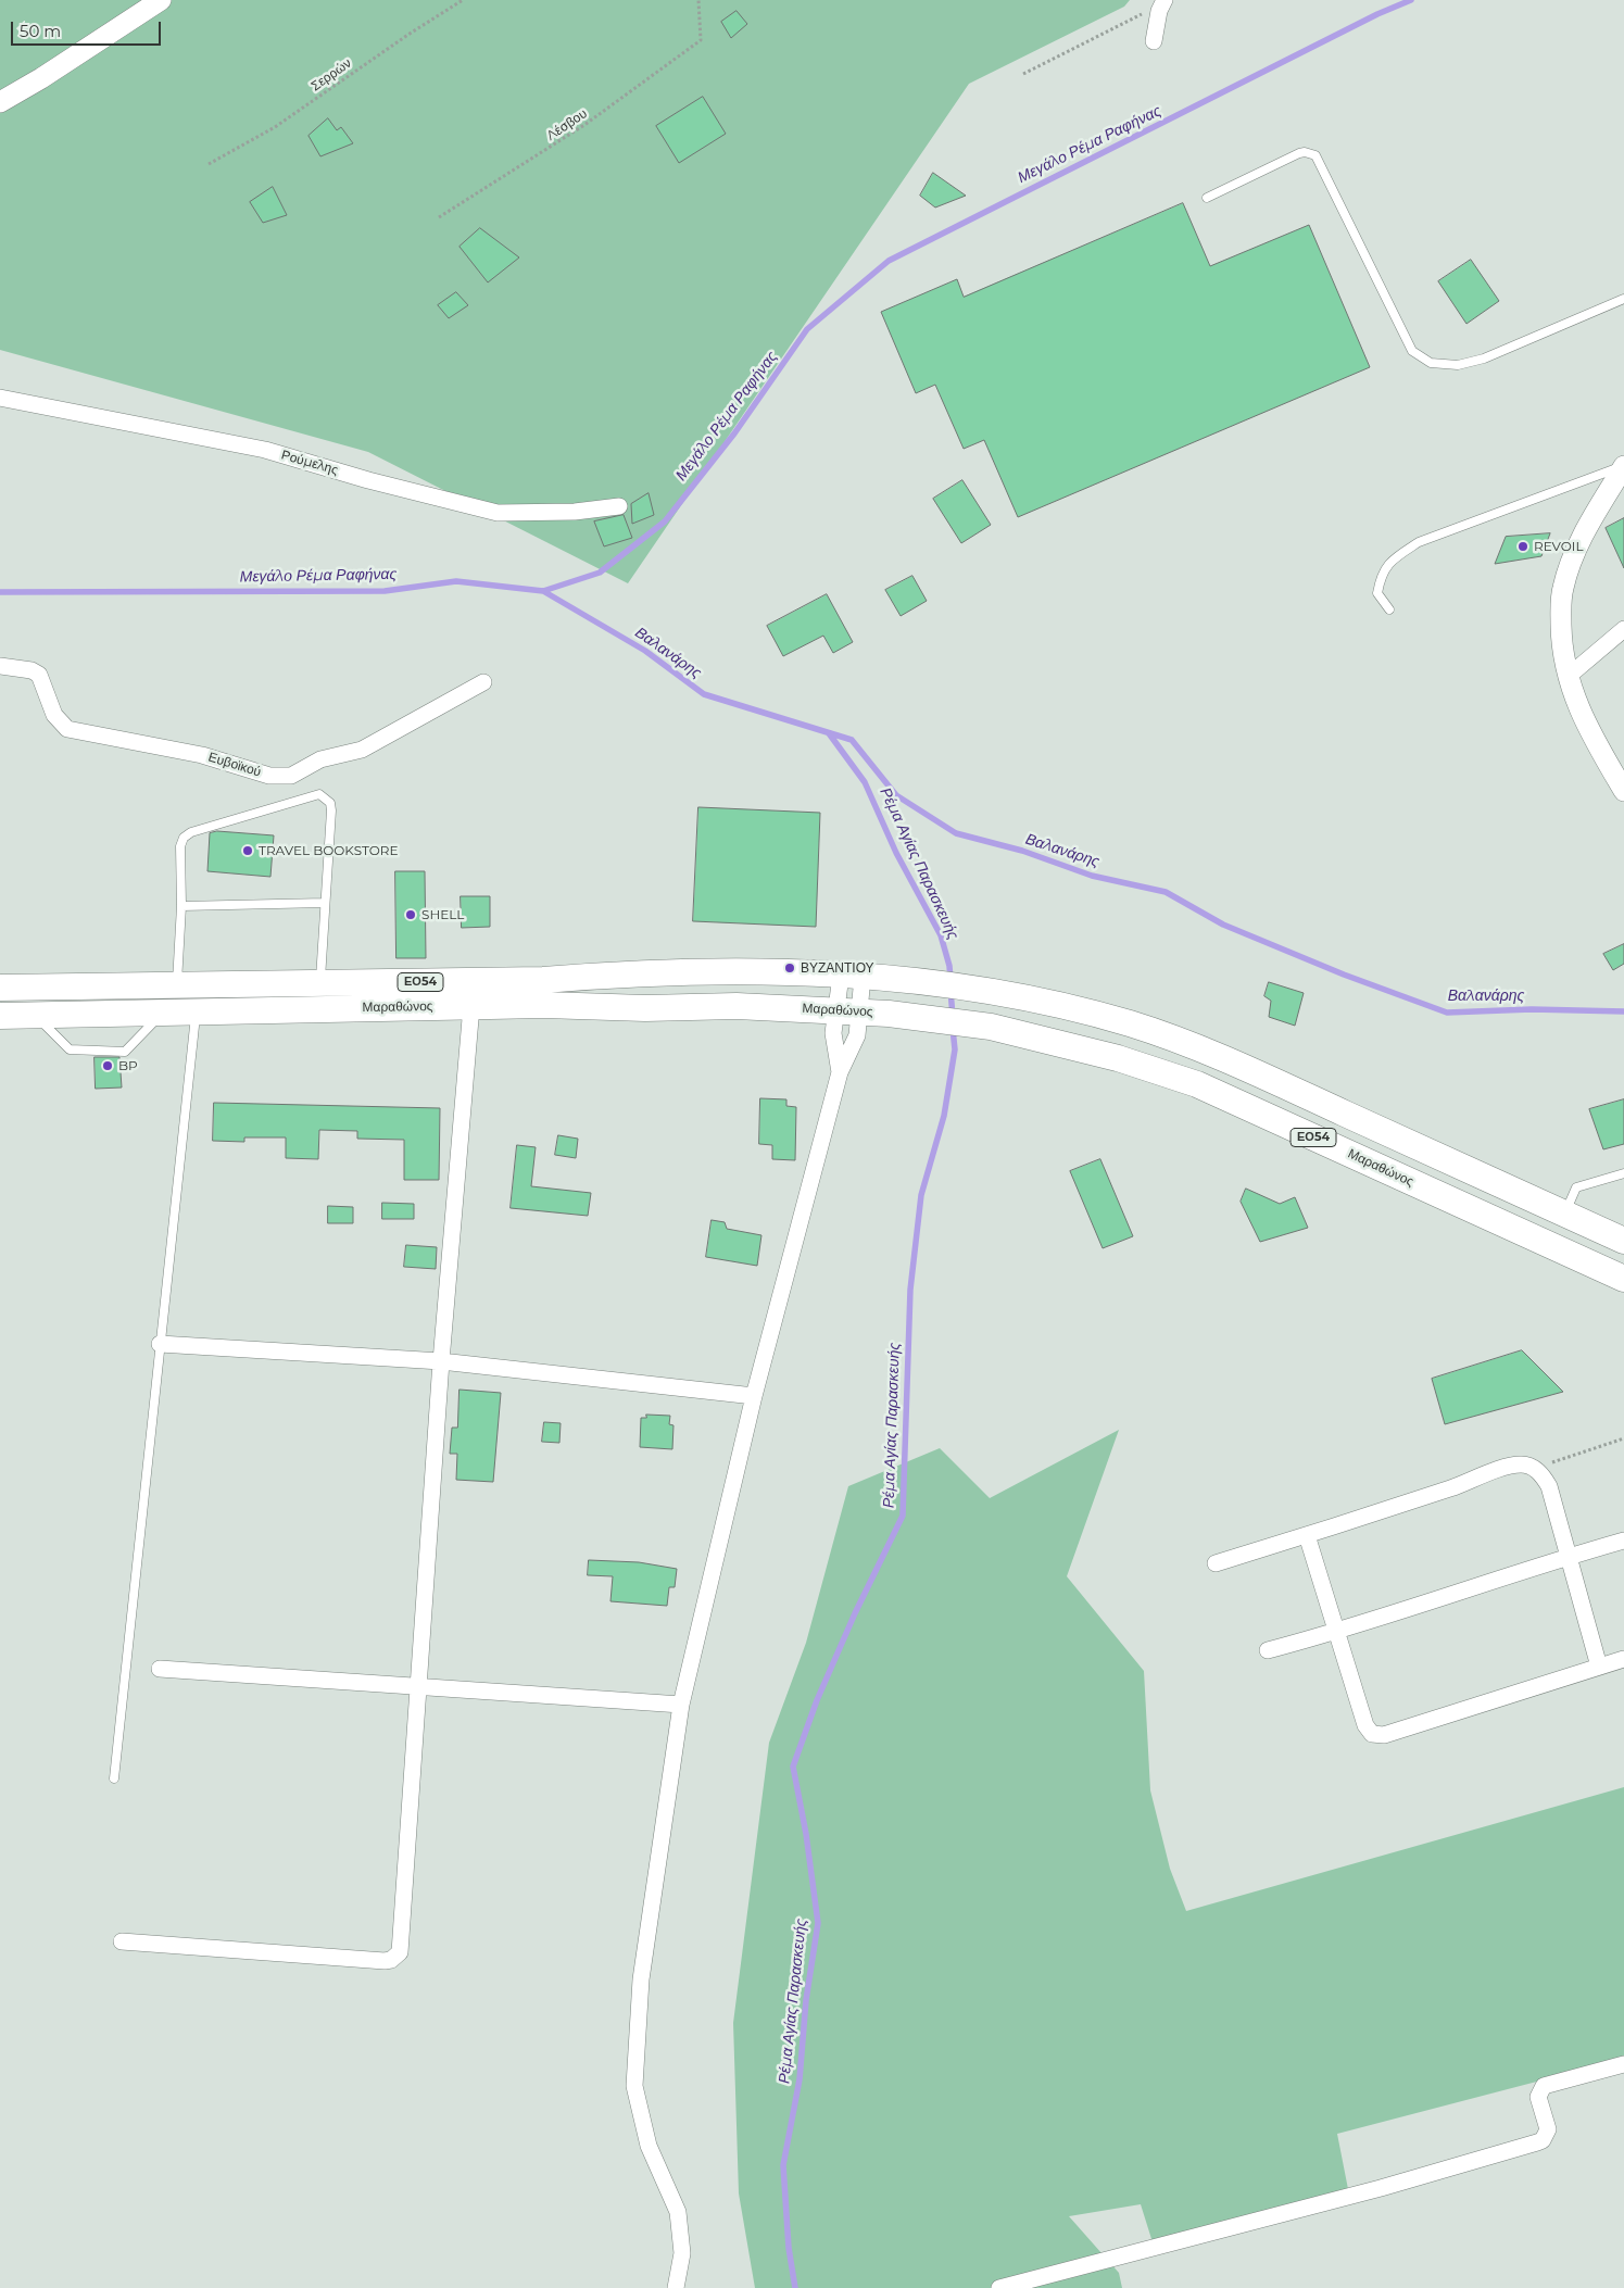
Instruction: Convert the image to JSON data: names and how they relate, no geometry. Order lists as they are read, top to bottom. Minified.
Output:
{"streets":{"main road":["ΕΟ54","Μαραθώνος"],"street":["Ρούμελης","Ευβοϊκού"],"path":["Σερρών","Λέσβου"]},"water":["Μεγάλο Ρέμα Ραφήνας","Βαλανάρης","Ρέμα Αγίας Παρασκευής"],"places":["REVOIL","TRAVEL BOOKSTORE","SHELL","ΒΥΖΑΝΤΙΟΥ","BP"],"scale_bar":"50 m"}
